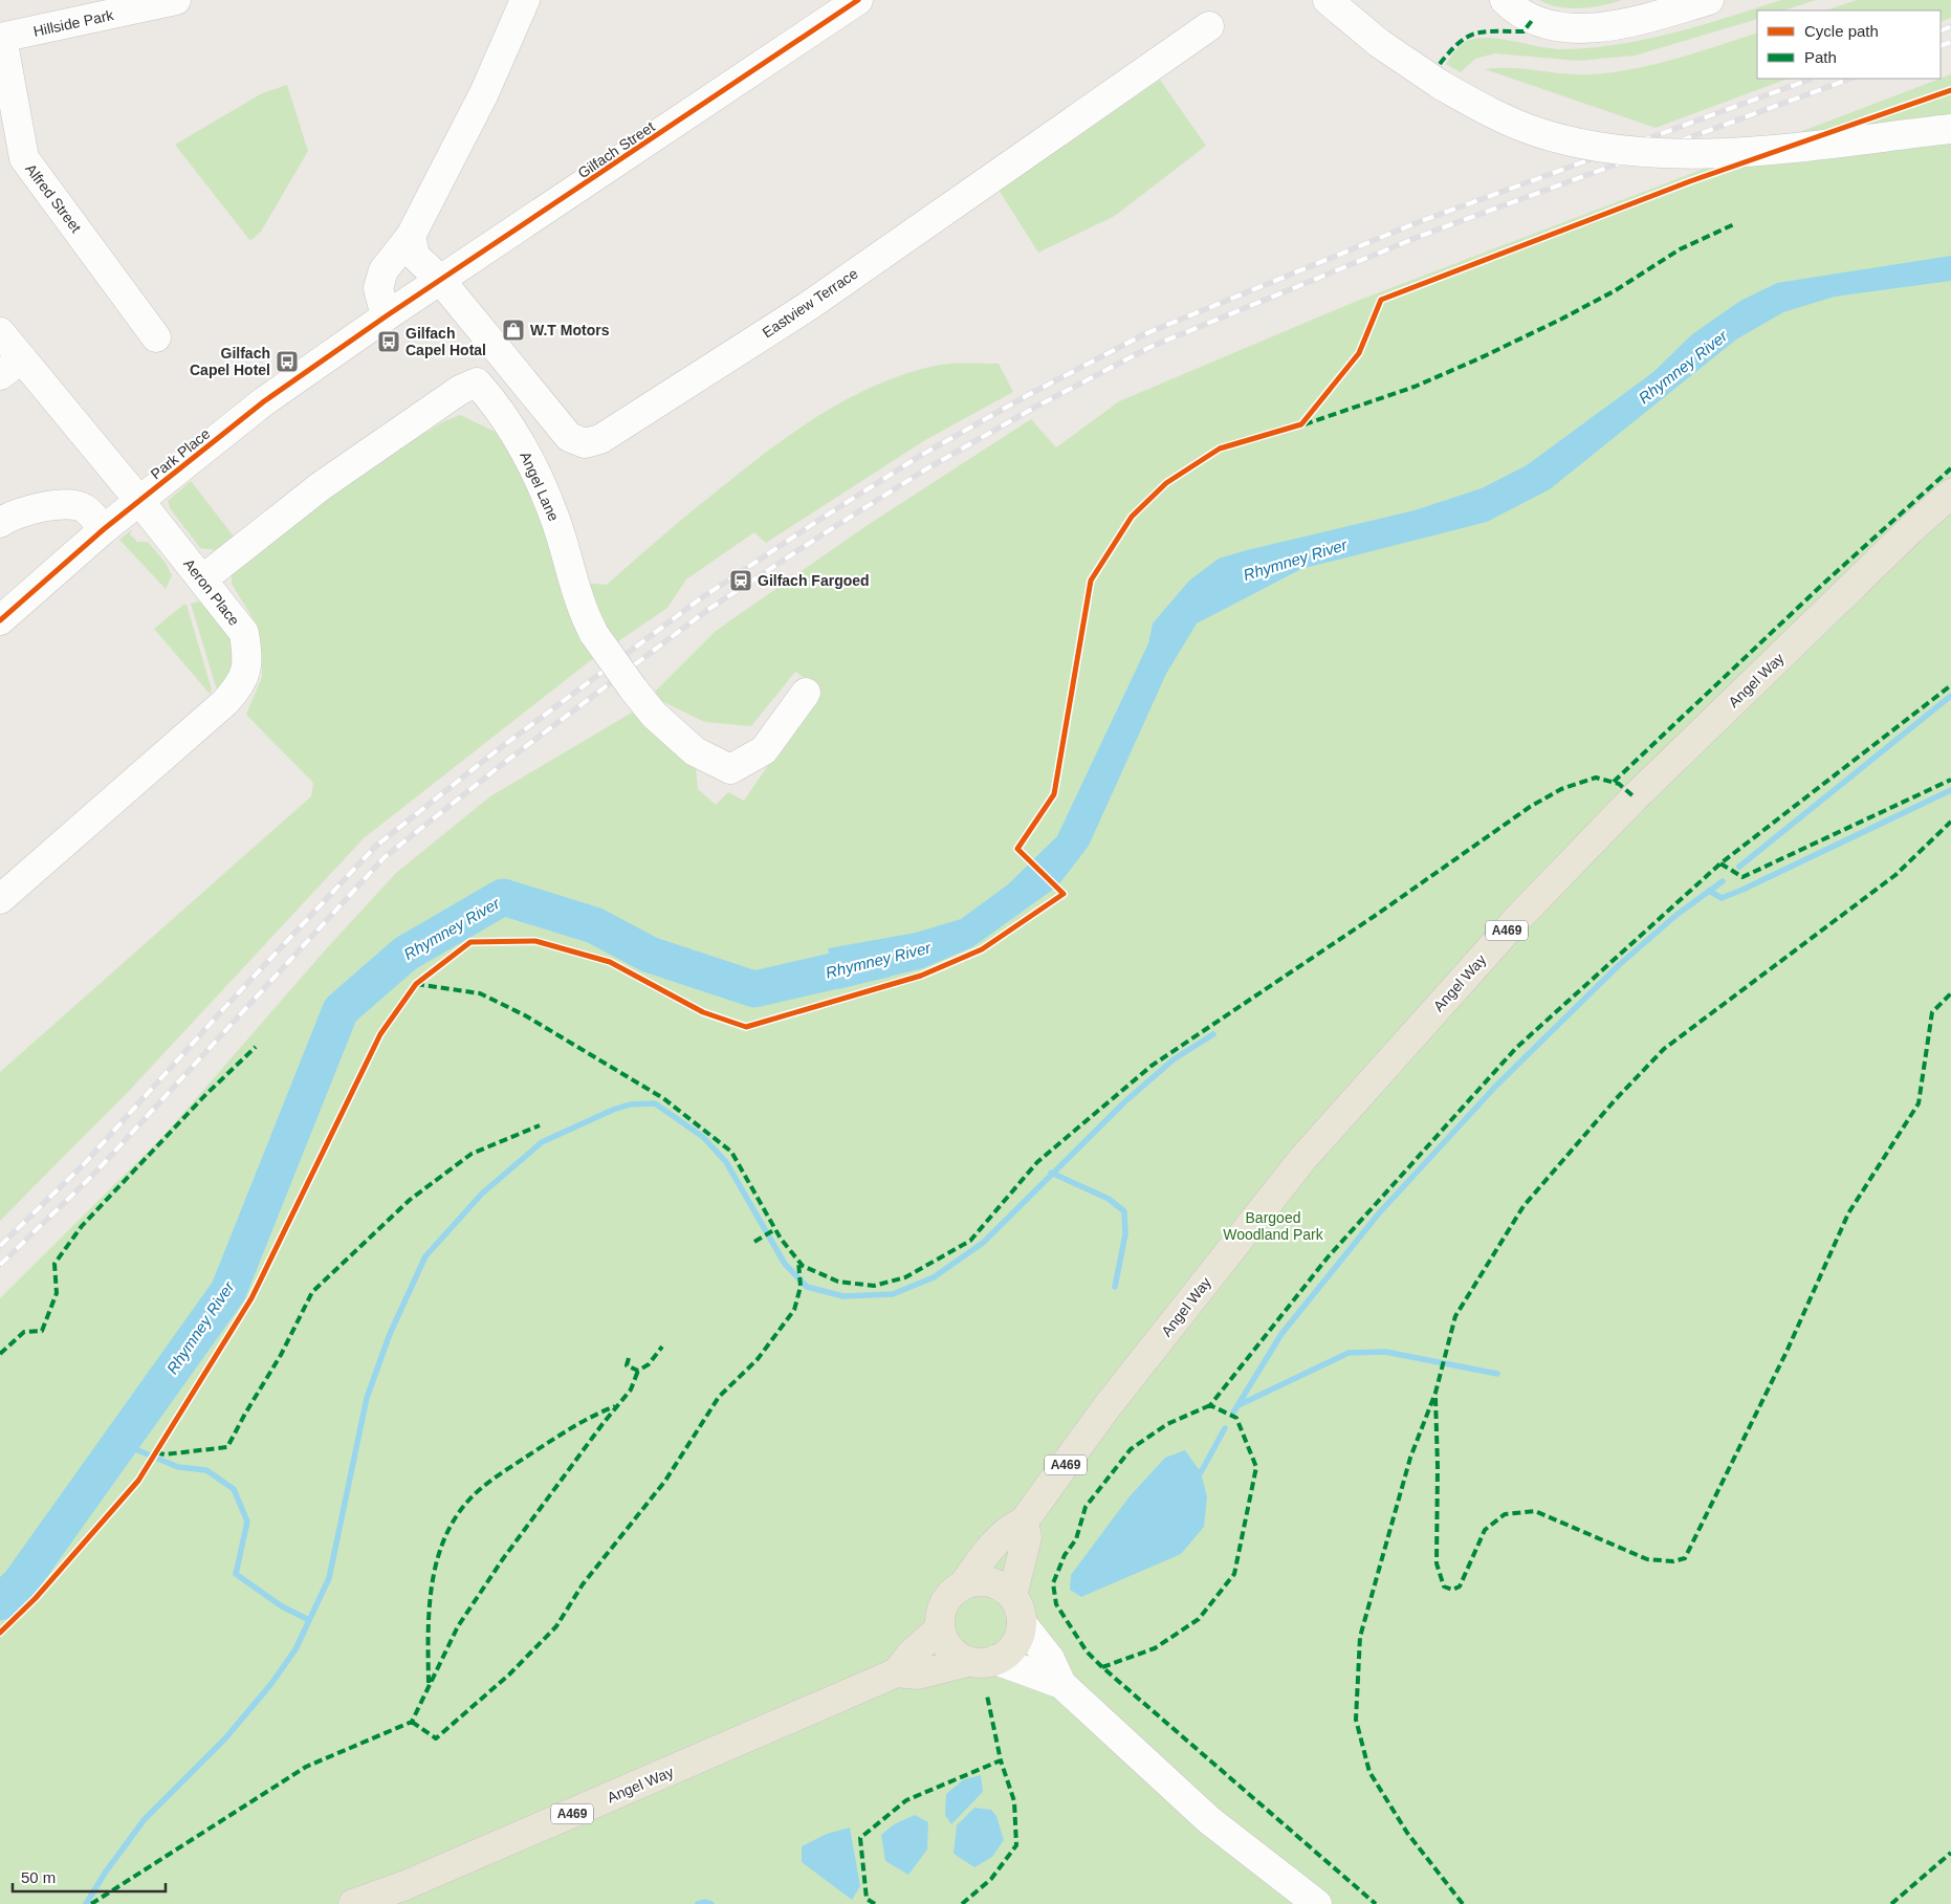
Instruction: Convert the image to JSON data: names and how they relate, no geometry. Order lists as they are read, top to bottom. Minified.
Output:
{"streets":{"main road":["Angel Way","A469"],"street":["Hillside Park","Gilfach Street","Alfred Street","Eastview Terrace","Park Place","Angel Lane","Aeron Place"]},"crossings":[["Hillside Park","Alfred Street"],["Gilfach Street","Eastview Terrace"],["Gilfach Street","Park Place"],["Park Place","Aeron Place"],["Angel Lane","Aeron Place"],["Angel Way","A469"]],"water":["Rhymney River"],"parks":["Bargoed Woodland Park"],"places":{"shop":["W.T Motors"],"bus stop":["Gilfach Capel Hotal","Gilfach Capel Hotel"],"station":["Gilfach Fargoed"]},"legend":["Cycle path","Path"],"scale_bar":"50 m"}
